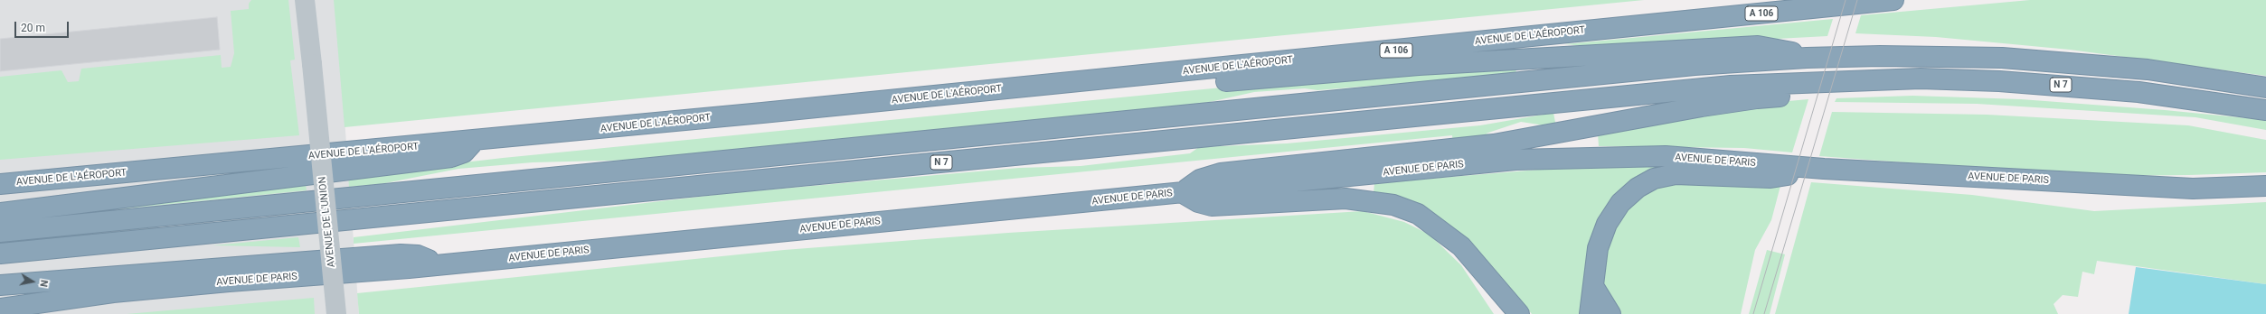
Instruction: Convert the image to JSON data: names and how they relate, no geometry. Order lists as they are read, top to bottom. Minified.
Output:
{"streets":{"highway":["A 106","AVENUE DE L'AÉROPORT","N 7","AVENUE DE PARIS"],"street":["AVENUE DE L'UNION"]},"scale_bar":"20 m","north":"right"}
